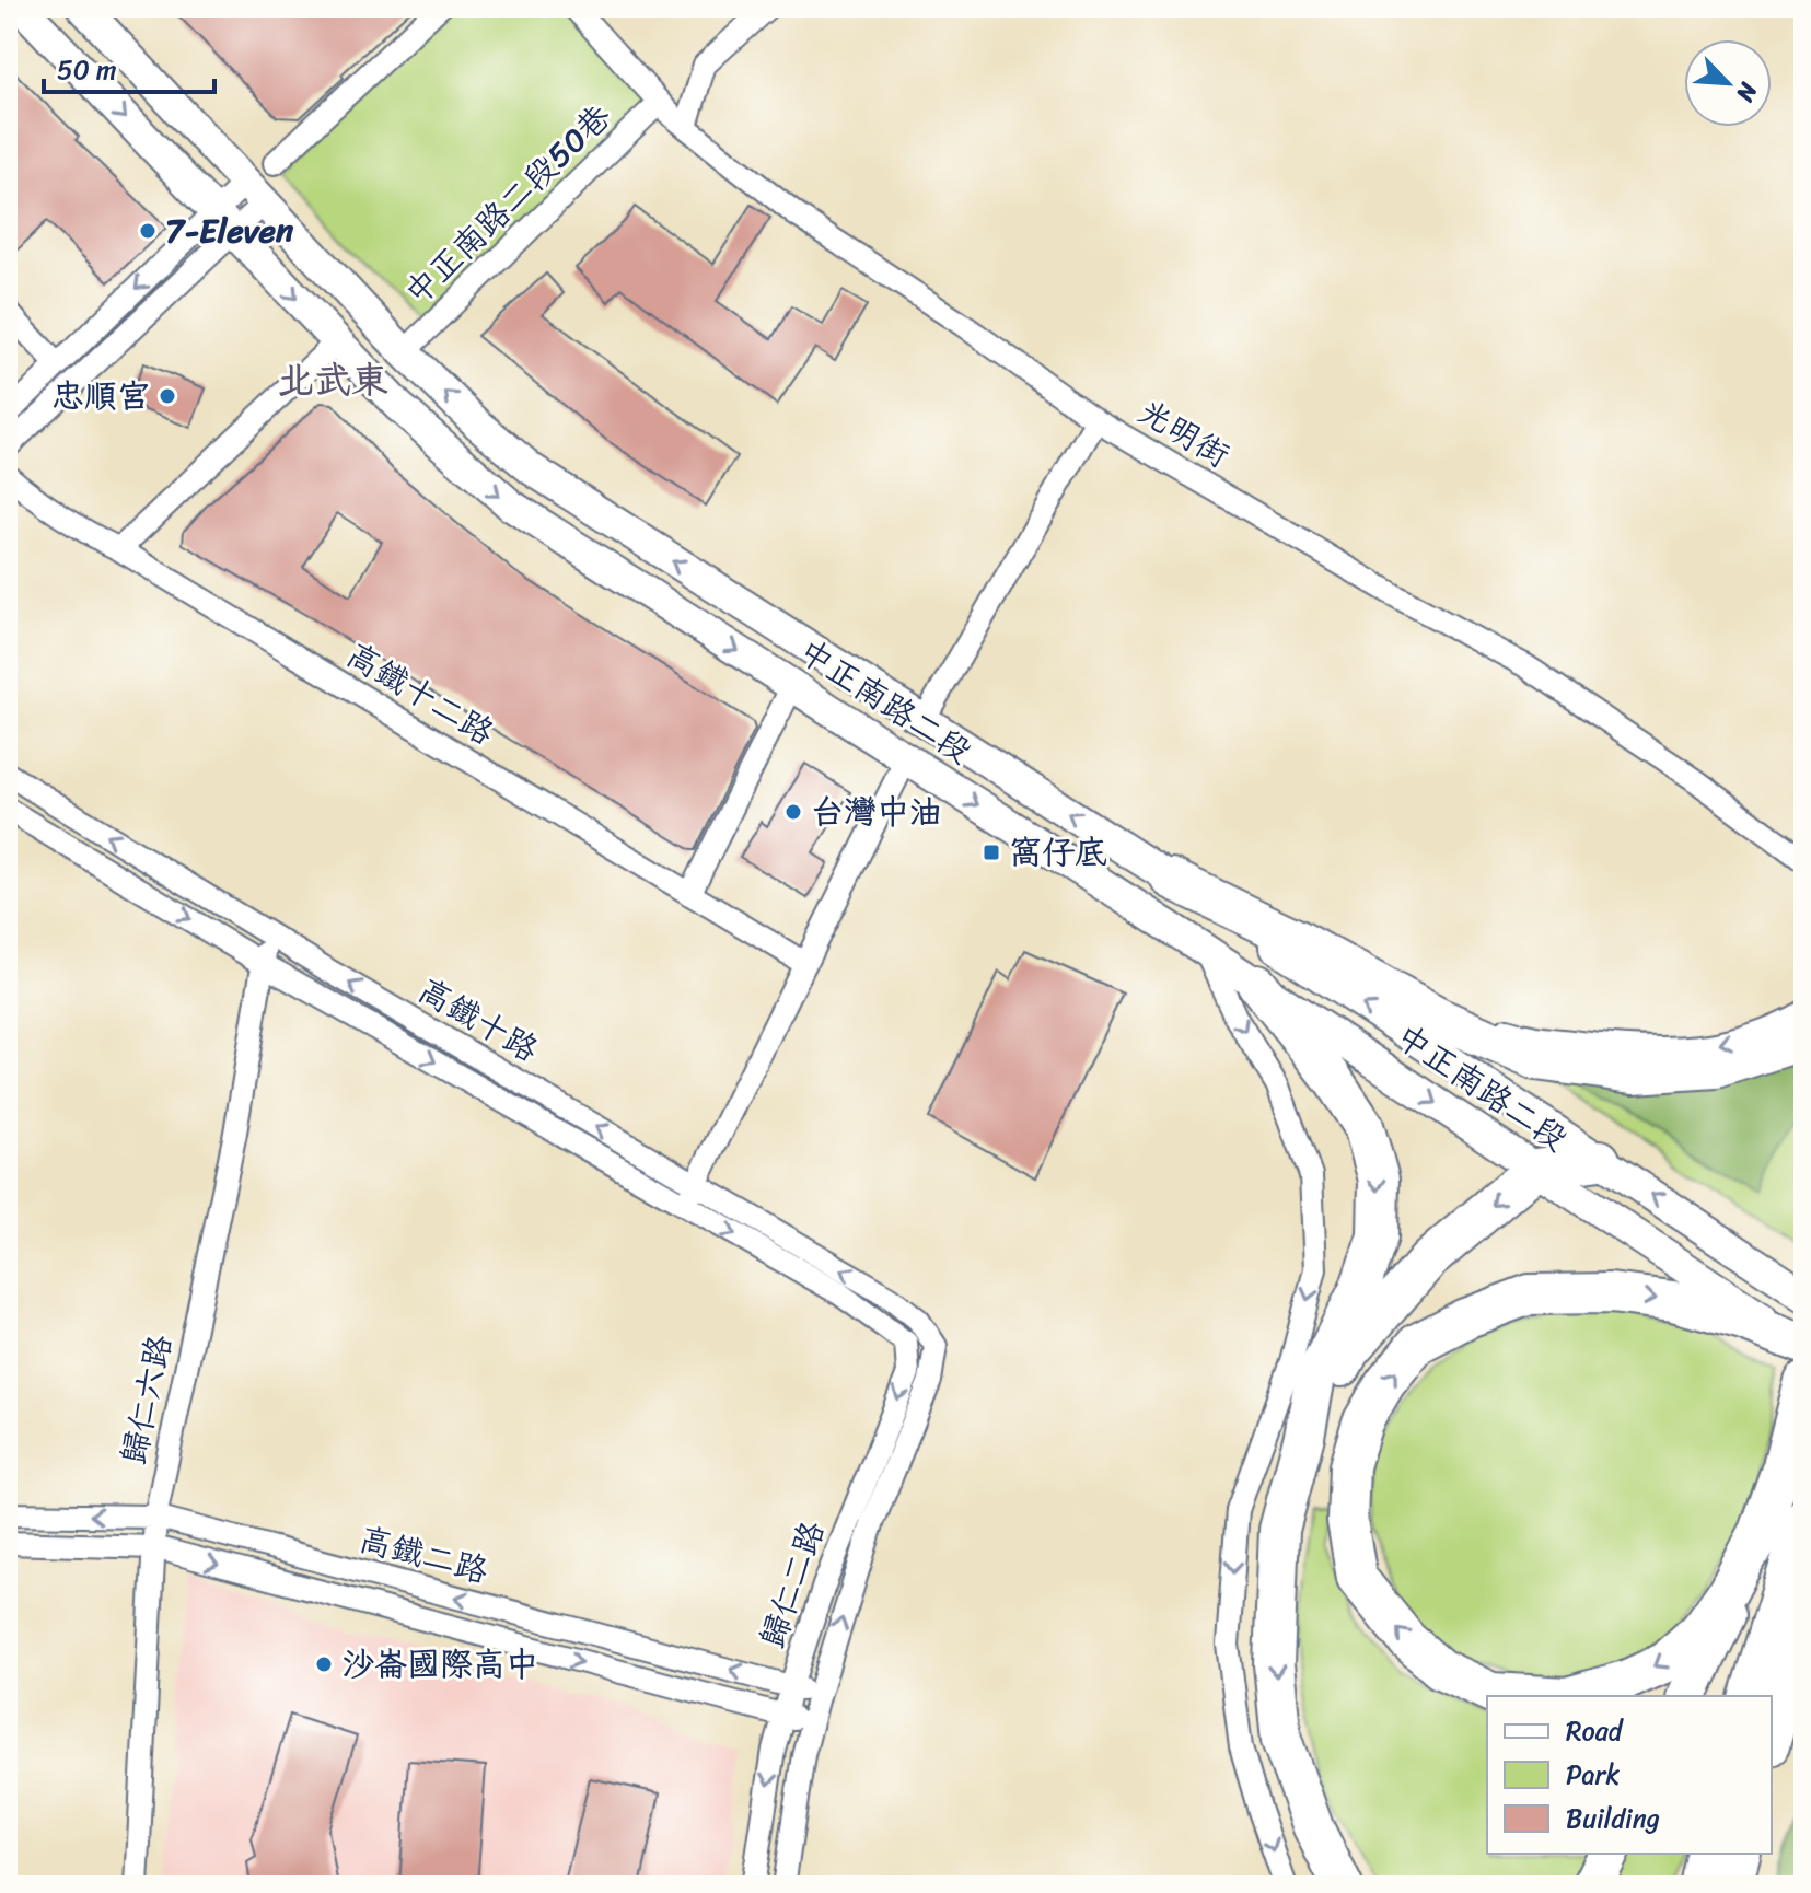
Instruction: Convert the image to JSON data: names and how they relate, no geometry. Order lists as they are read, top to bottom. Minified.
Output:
{"streets":{"street":["中正南路二段50巷","光明街","高鐵十二路","中正南路二段","高鐵十路","歸仁六路","高鐵二路","歸仁二路"]},"crossings":[["中正南路二段50巷","光明街"],["中正南路二段50巷","中正南路二段"],["高鐵十路","歸仁六路"],["高鐵十路","歸仁二路"],["歸仁六路","高鐵二路"],["高鐵二路","歸仁二路"]],"districts":["北武東"],"places":{"other":["7-Eleven","忠順宮","台灣中油","沙崙國際高中"],"transit":["窩仔底"]},"legend":["Road","Park","Building"],"scale_bar":"50 m","north":"bottom right"}
